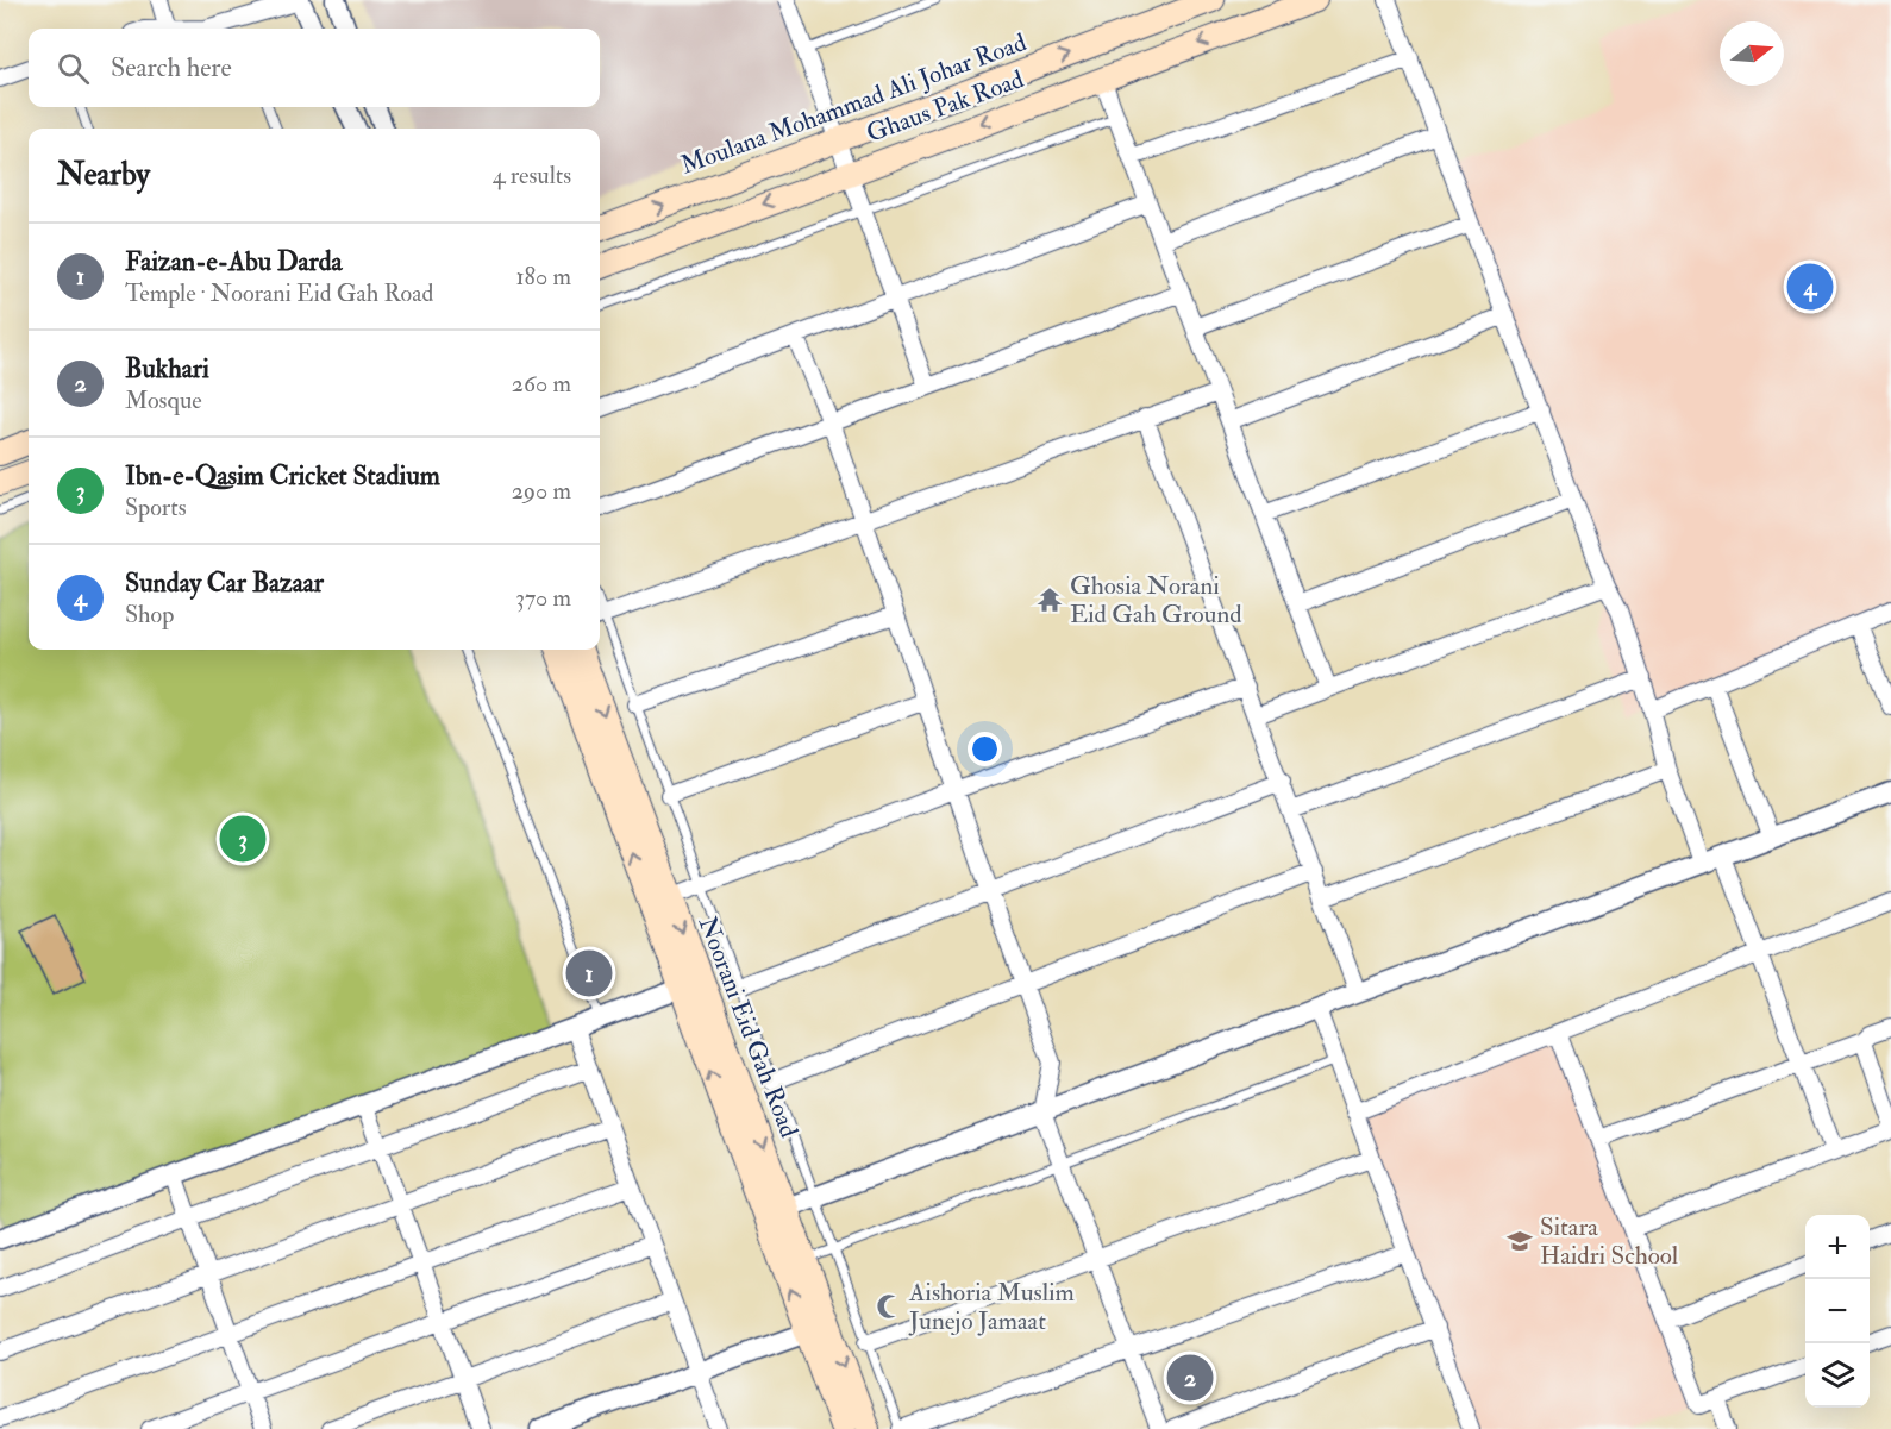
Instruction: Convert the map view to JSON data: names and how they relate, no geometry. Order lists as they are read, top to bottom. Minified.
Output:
{"streets":{"main road":["Moulana Mohammad Ali Johar Road","Ghaus Pak Road","Noorani Eid Gah Road"]},"one_way":["Moulana Mohammad Ali Johar Road","Ghaus Pak Road"],"places":{"temple":["Ghosia Norani Eid Gah Ground"],"school or university":["Sitara Haidri School"],"mosque":["Aishoria Muslim Junejo Jamaat"]},"north":"right","page":{"search":"Search here","heading":["Nearby","4 results"],"list":[{"mark":"1","name":"Faizan-e-Abu Darda","note":"Temple · Noorani Eid Gah Road","value":"180 m"},{"mark":"2","name":"Bukhari","note":"Mosque","value":"260 m"},{"mark":"3","name":"Ibn-e-Qasim Cricket Stadium","note":"Sports","value":"290 m"},{"mark":"4","name":"Sunday Car Bazaar","note":"Shop","value":"370 m"}],"pins":["4","3","1","2"],"map_buttons":["+","−"]}}
